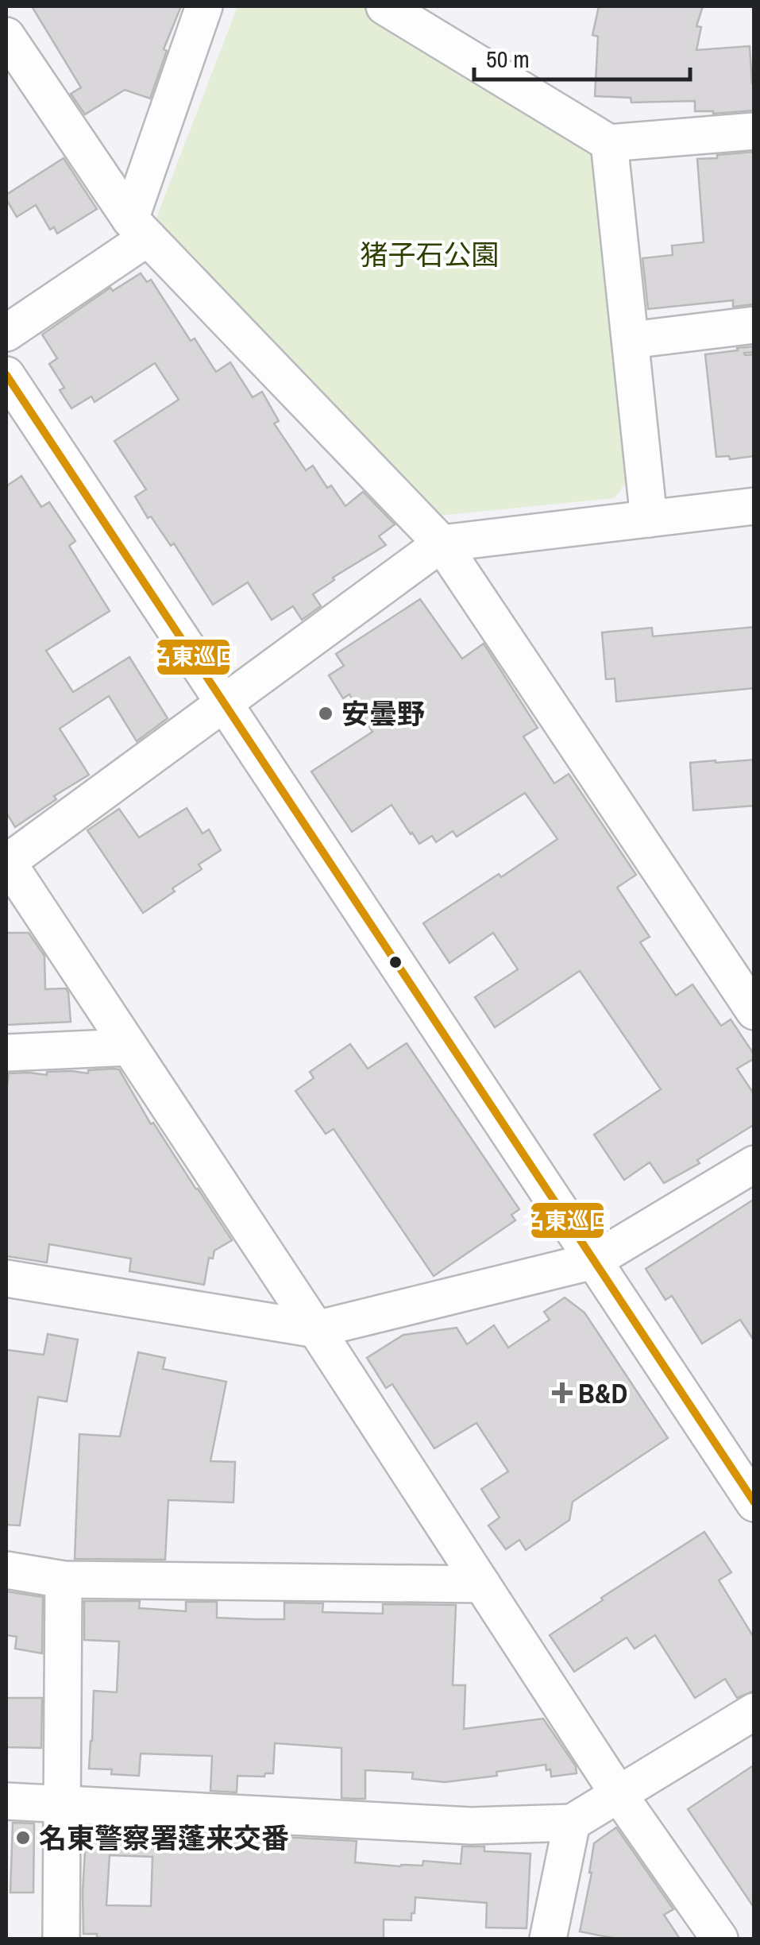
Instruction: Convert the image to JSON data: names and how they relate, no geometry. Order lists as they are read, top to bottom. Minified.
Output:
{"parks":["猪子石公園"],"places":{"other":["安曇野","名東警察署蓬来交番"],"health":["B&D"]},"lines":["transit line 名東巡回"],"scale_bar":"50 m"}
